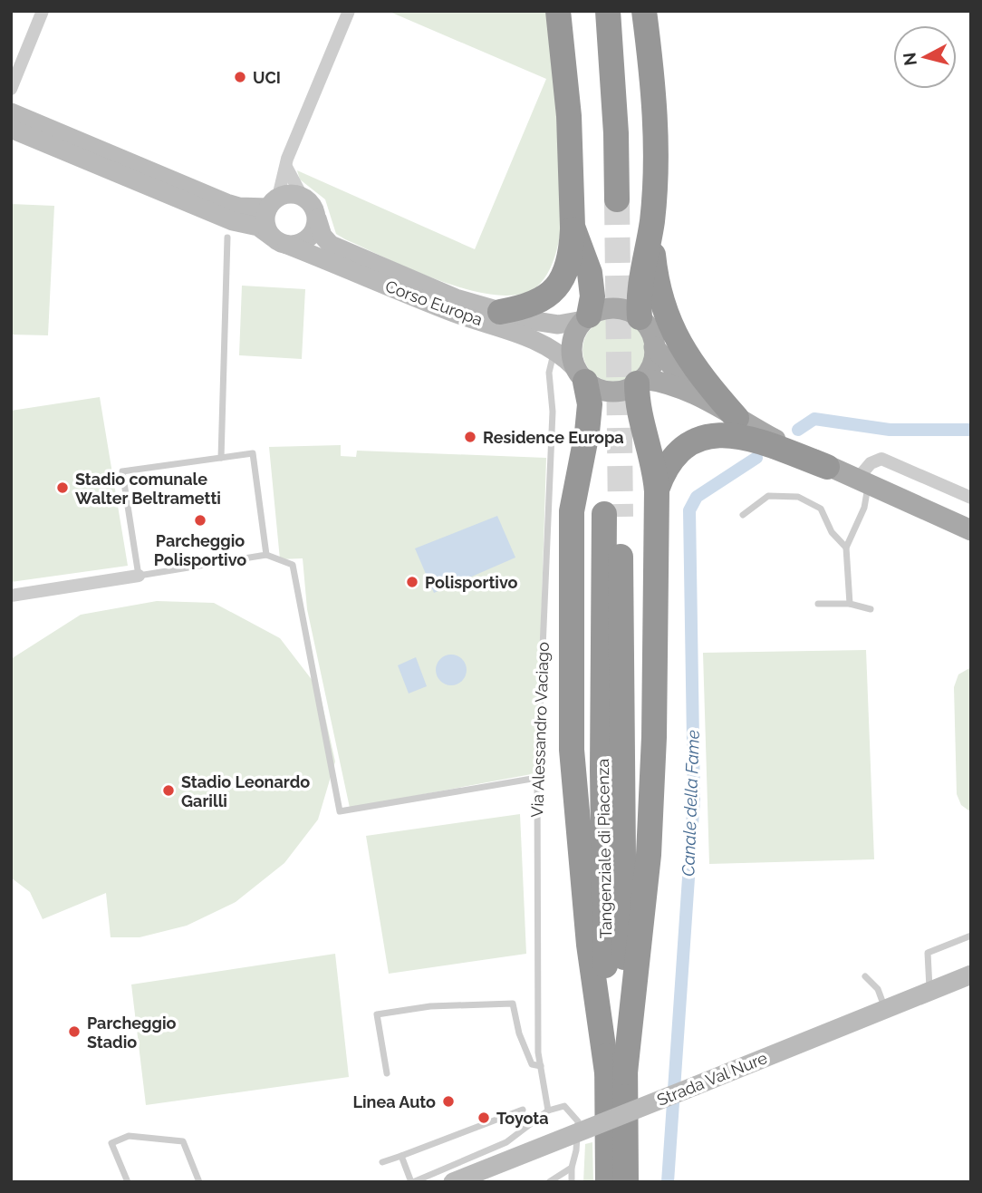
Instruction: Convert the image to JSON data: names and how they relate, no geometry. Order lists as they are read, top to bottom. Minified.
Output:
{"streets":{"highway":["Tangenziale di Piacenza"],"main road":["Corso Europa","Strada Val Nure"],"lane":["Via Alessandro Vaciago"]},"crossings":[["Corso Europa","Via Alessandro Vaciago"]],"water":["Canale della Fame"],"places":["UCI","Residence Europa","Stadio comunale Walter Beltrametti","Parcheggio Polisportivo","Polisportivo","Stadio Leonardo Garilli","Parcheggio Stadio","Linea Auto","Toyota"],"north":"left"}
